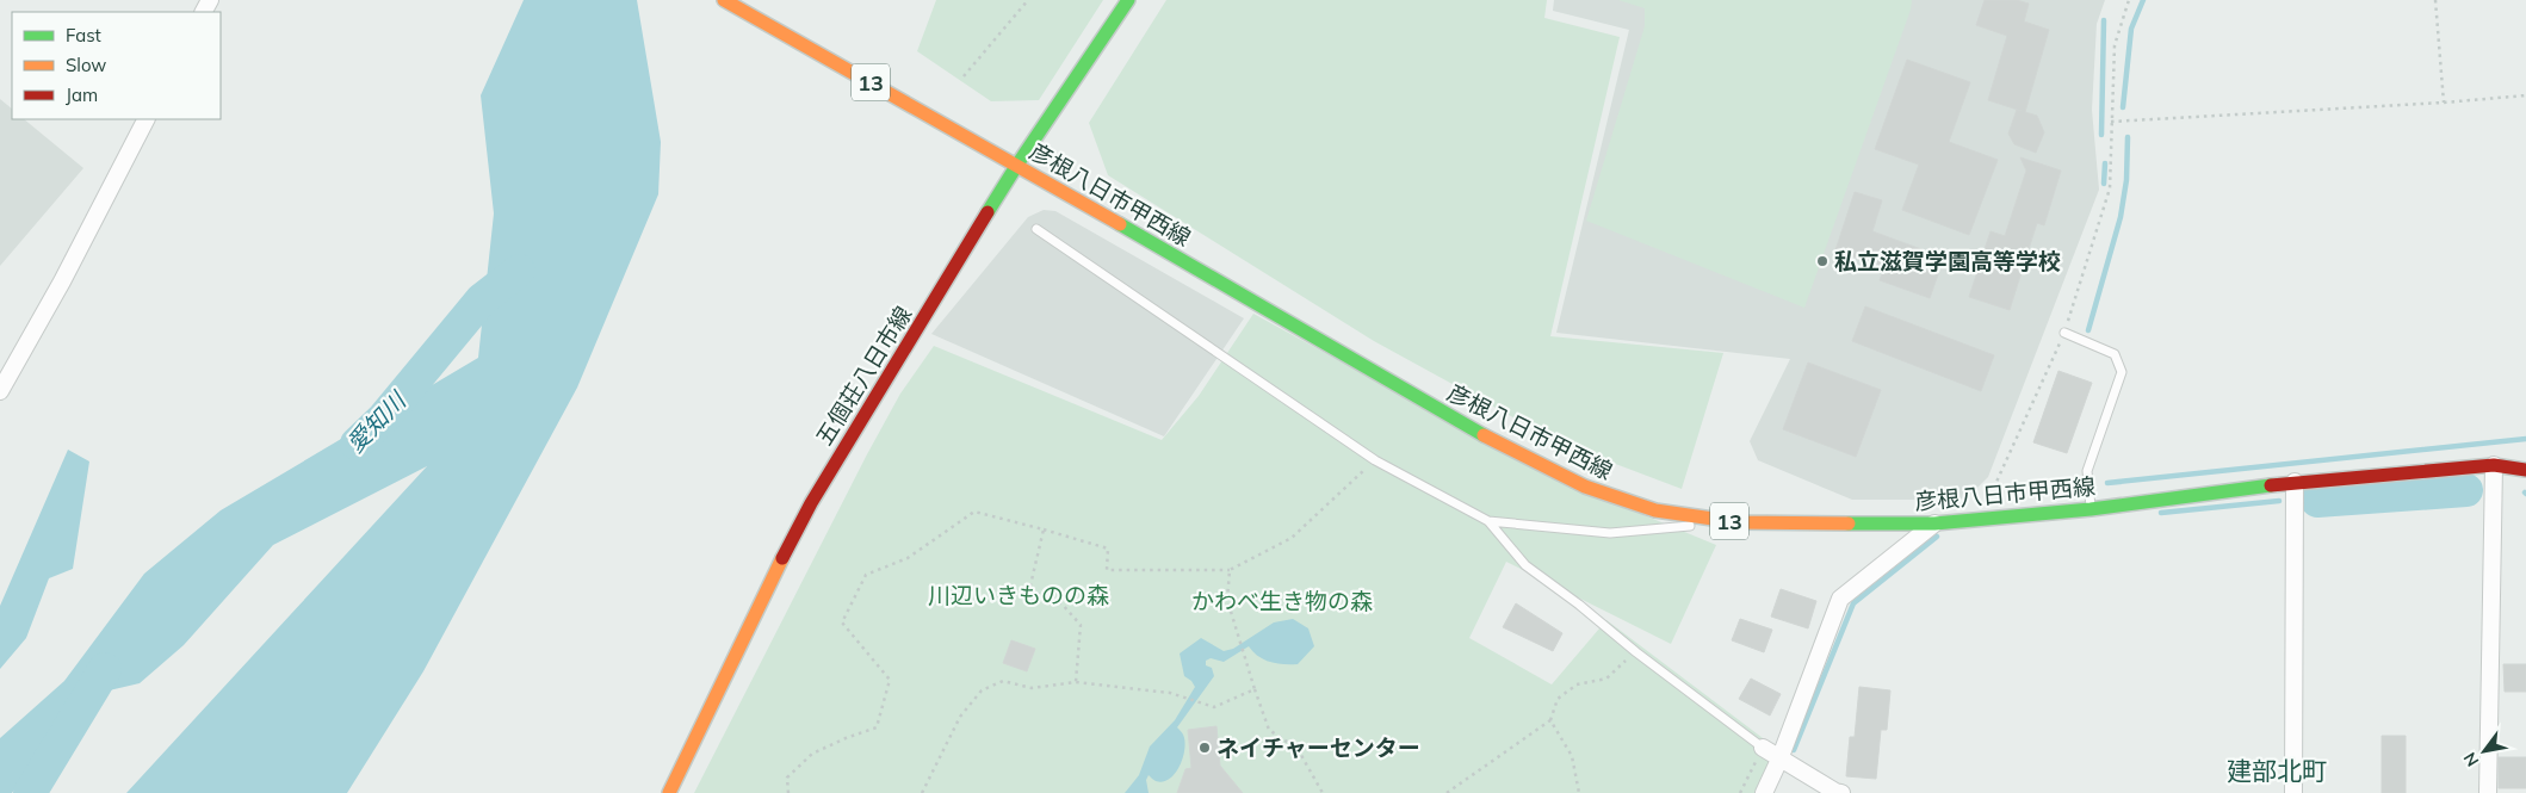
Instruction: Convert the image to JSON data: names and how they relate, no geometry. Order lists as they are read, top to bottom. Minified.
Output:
{"streets":{"main road":["13","彦根八日市甲西線","五個荘八日市線"]},"crossings":[["彦根八日市甲西線","五個荘八日市線"]],"districts":["建部北町"],"water":["愛知川"],"parks":["川辺いきものの森","かわべ生き物の森"],"places":["私立滋賀学園高等学校","ネイチャーセンター"],"legend":["Fast","Slow","Jam"],"north":"bottom left"}
